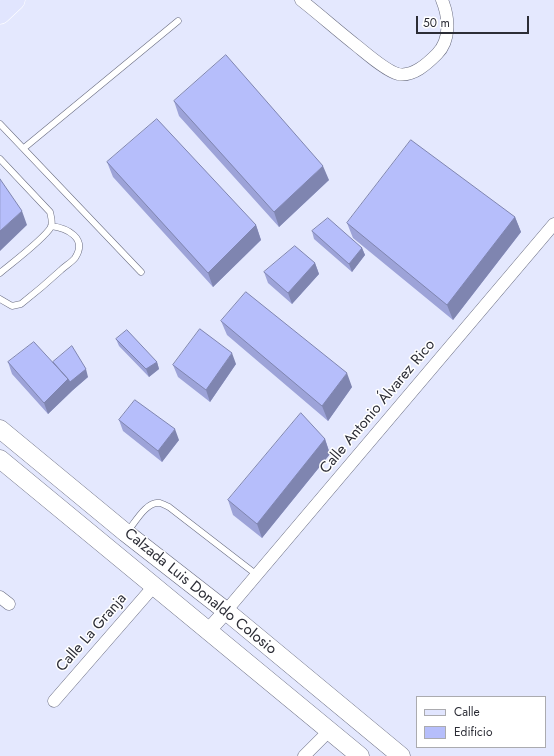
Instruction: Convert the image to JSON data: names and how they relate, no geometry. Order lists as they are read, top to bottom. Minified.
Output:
{"streets":{"main road":["Calzada Luis Donaldo Colosio"],"street":["Calle Antonio Álvarez Rico","Calle La Granja"]},"crossings":[["Calle Antonio Álvarez Rico","Calzada Luis Donaldo Colosio"],["Calzada Luis Donaldo Colosio","Calle La Granja"]],"legend":["Calle","Edificio"],"scale_bar":"50 m"}
